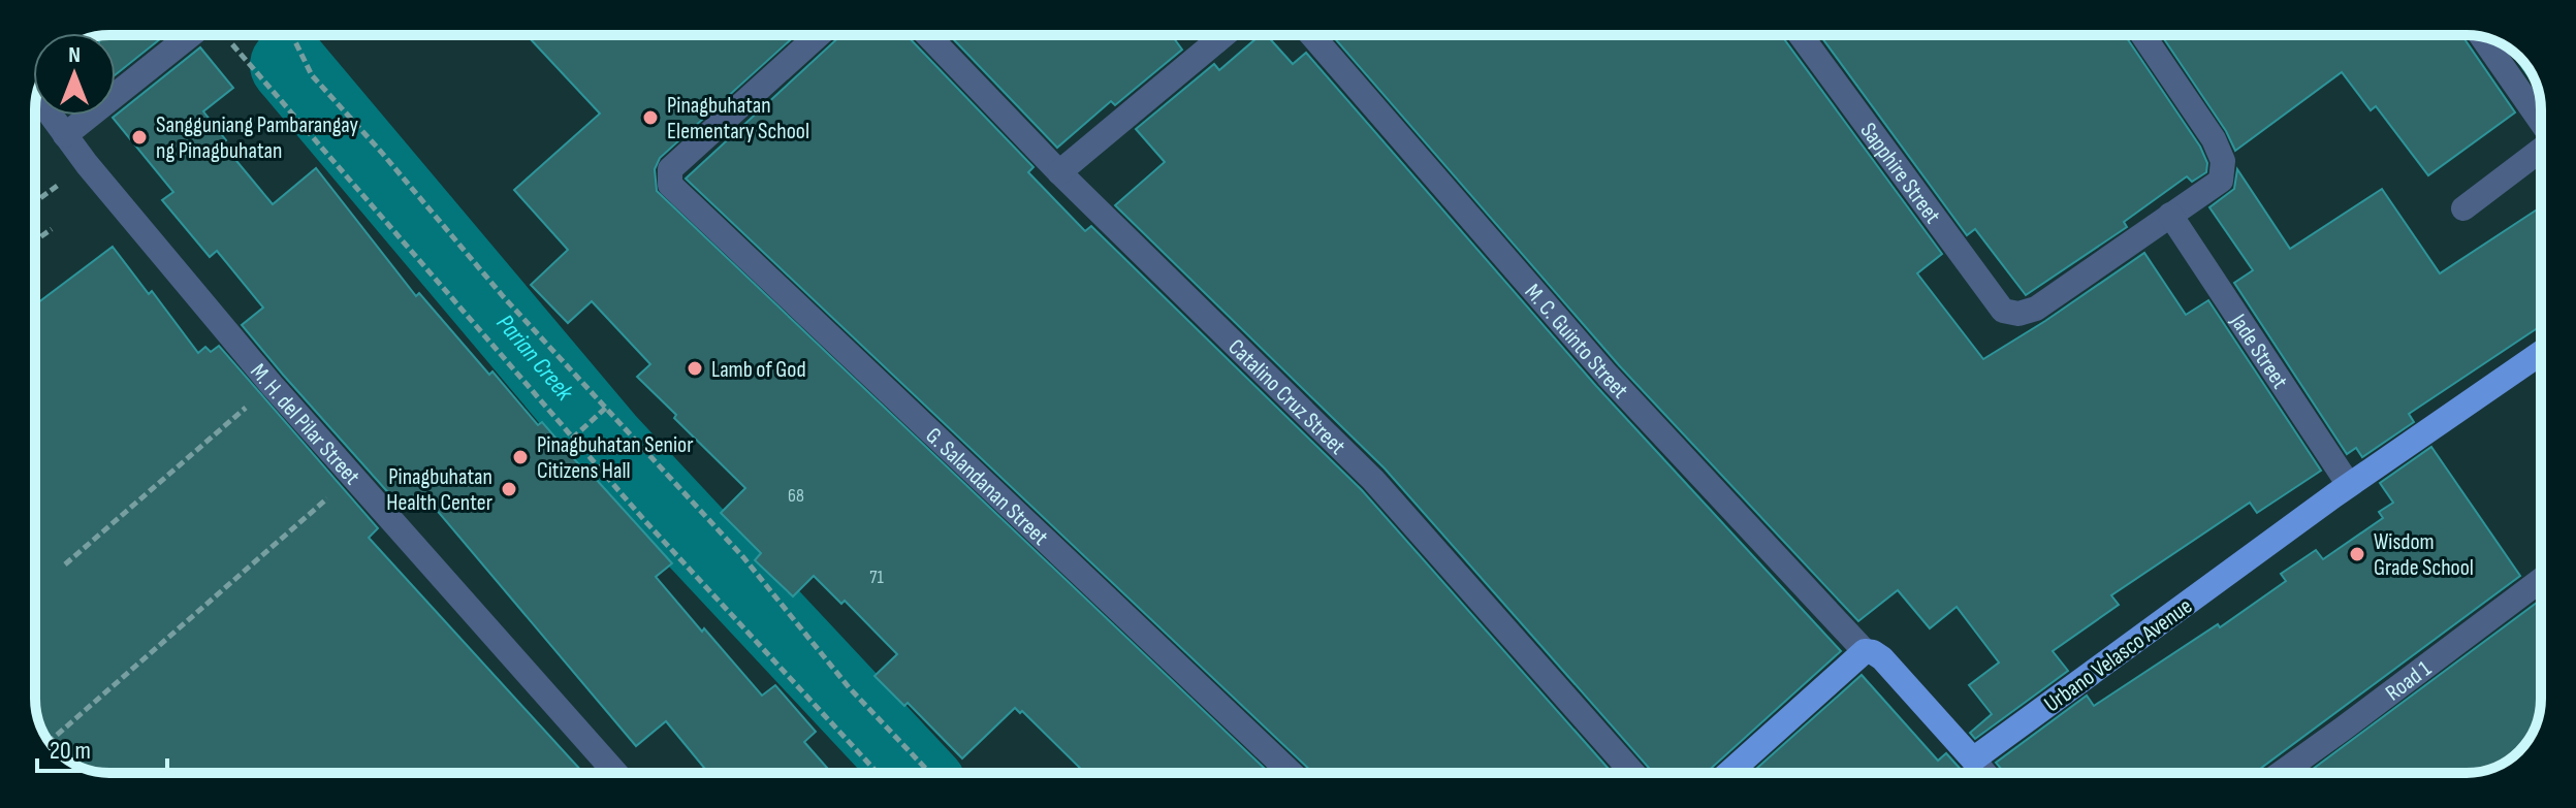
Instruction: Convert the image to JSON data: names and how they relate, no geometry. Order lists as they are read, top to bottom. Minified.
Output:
{"streets":{"main road":["Urbano Velasco Avenue"],"street":["Sapphire Street","M. C. Guinto Street","Jade Street","Catalino Cruz Street","M. H. del Pilar Street","G. Salandanan Street","Road 1"]},"crossings":[["Sapphire Street","Jade Street"],["Jade Street","Urbano Velasco Avenue"]],"water":["Parian Creek"],"places":["Pinagbuhatan Elementary School","Sangguniang Pambarangay ng Pinagbuhatan","Lamb of God","Pinagbuhatan Senior Citizens Hall","Pinagbuhatan Health Center","Wisdom Grade School"],"house_numbers":["68","71"],"scale_bar":"20 m","north":"top"}
